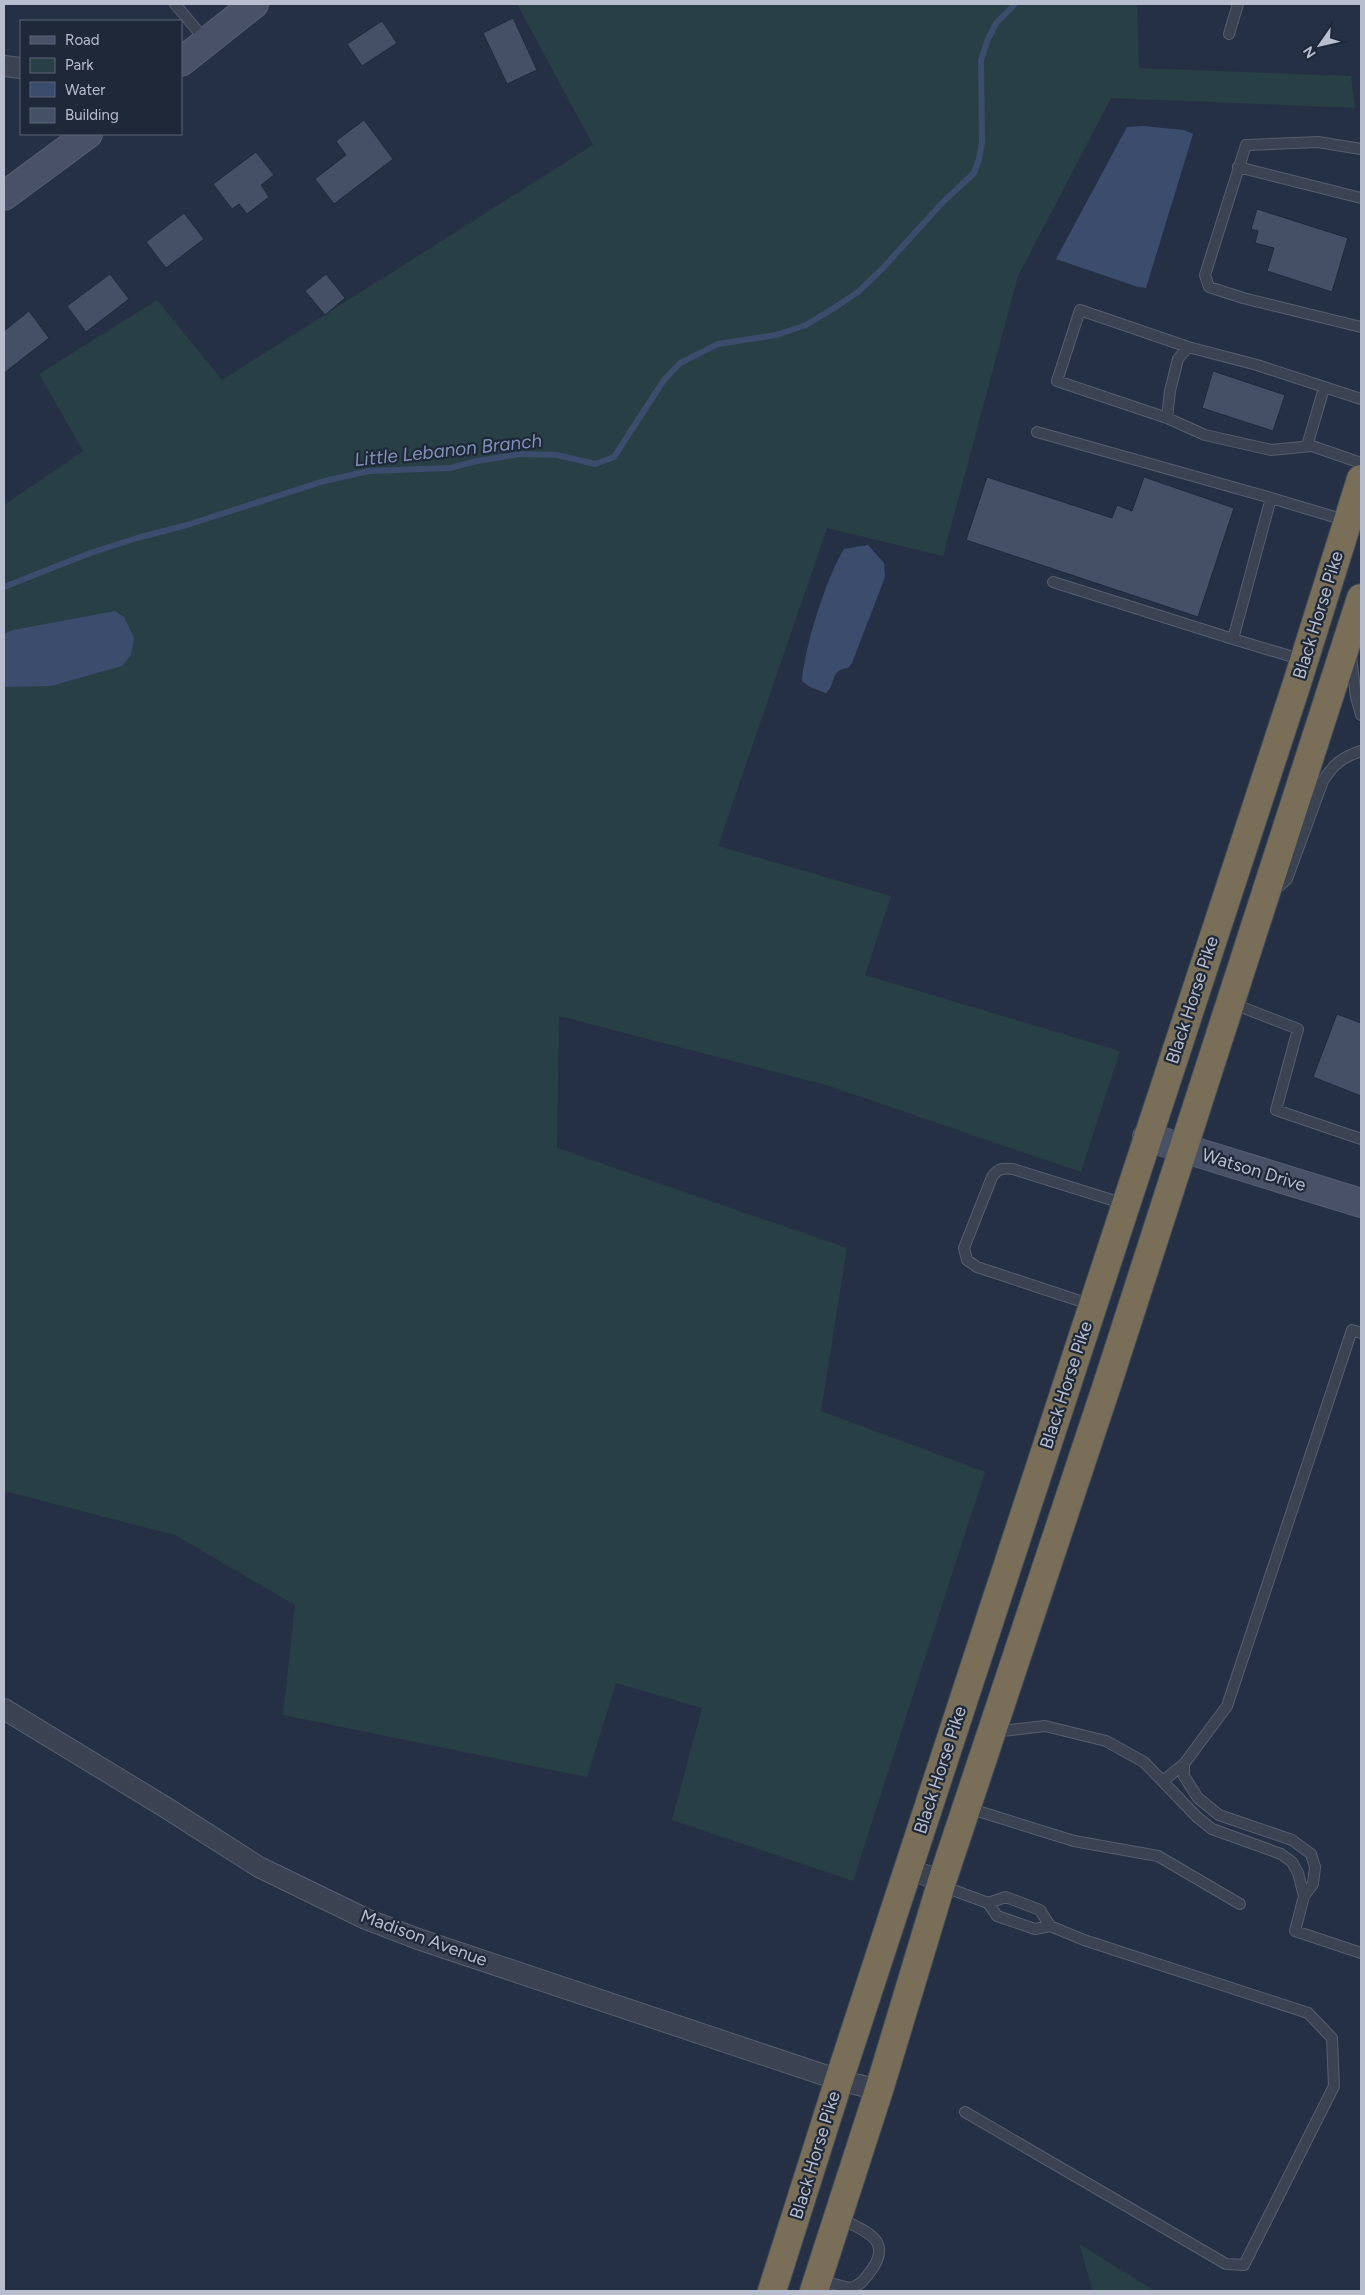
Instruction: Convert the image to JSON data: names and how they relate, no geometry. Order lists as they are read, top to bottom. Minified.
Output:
{"streets":{"highway":["Black Horse Pike"],"street":["Watson Drive","Madison Avenue"]},"crossings":[["Black Horse Pike","Watson Drive"],["Black Horse Pike","Madison Avenue"]],"water":["Little Lebanon Branch"],"legend":["Road","Park","Water","Building"],"north":"bottom left"}
